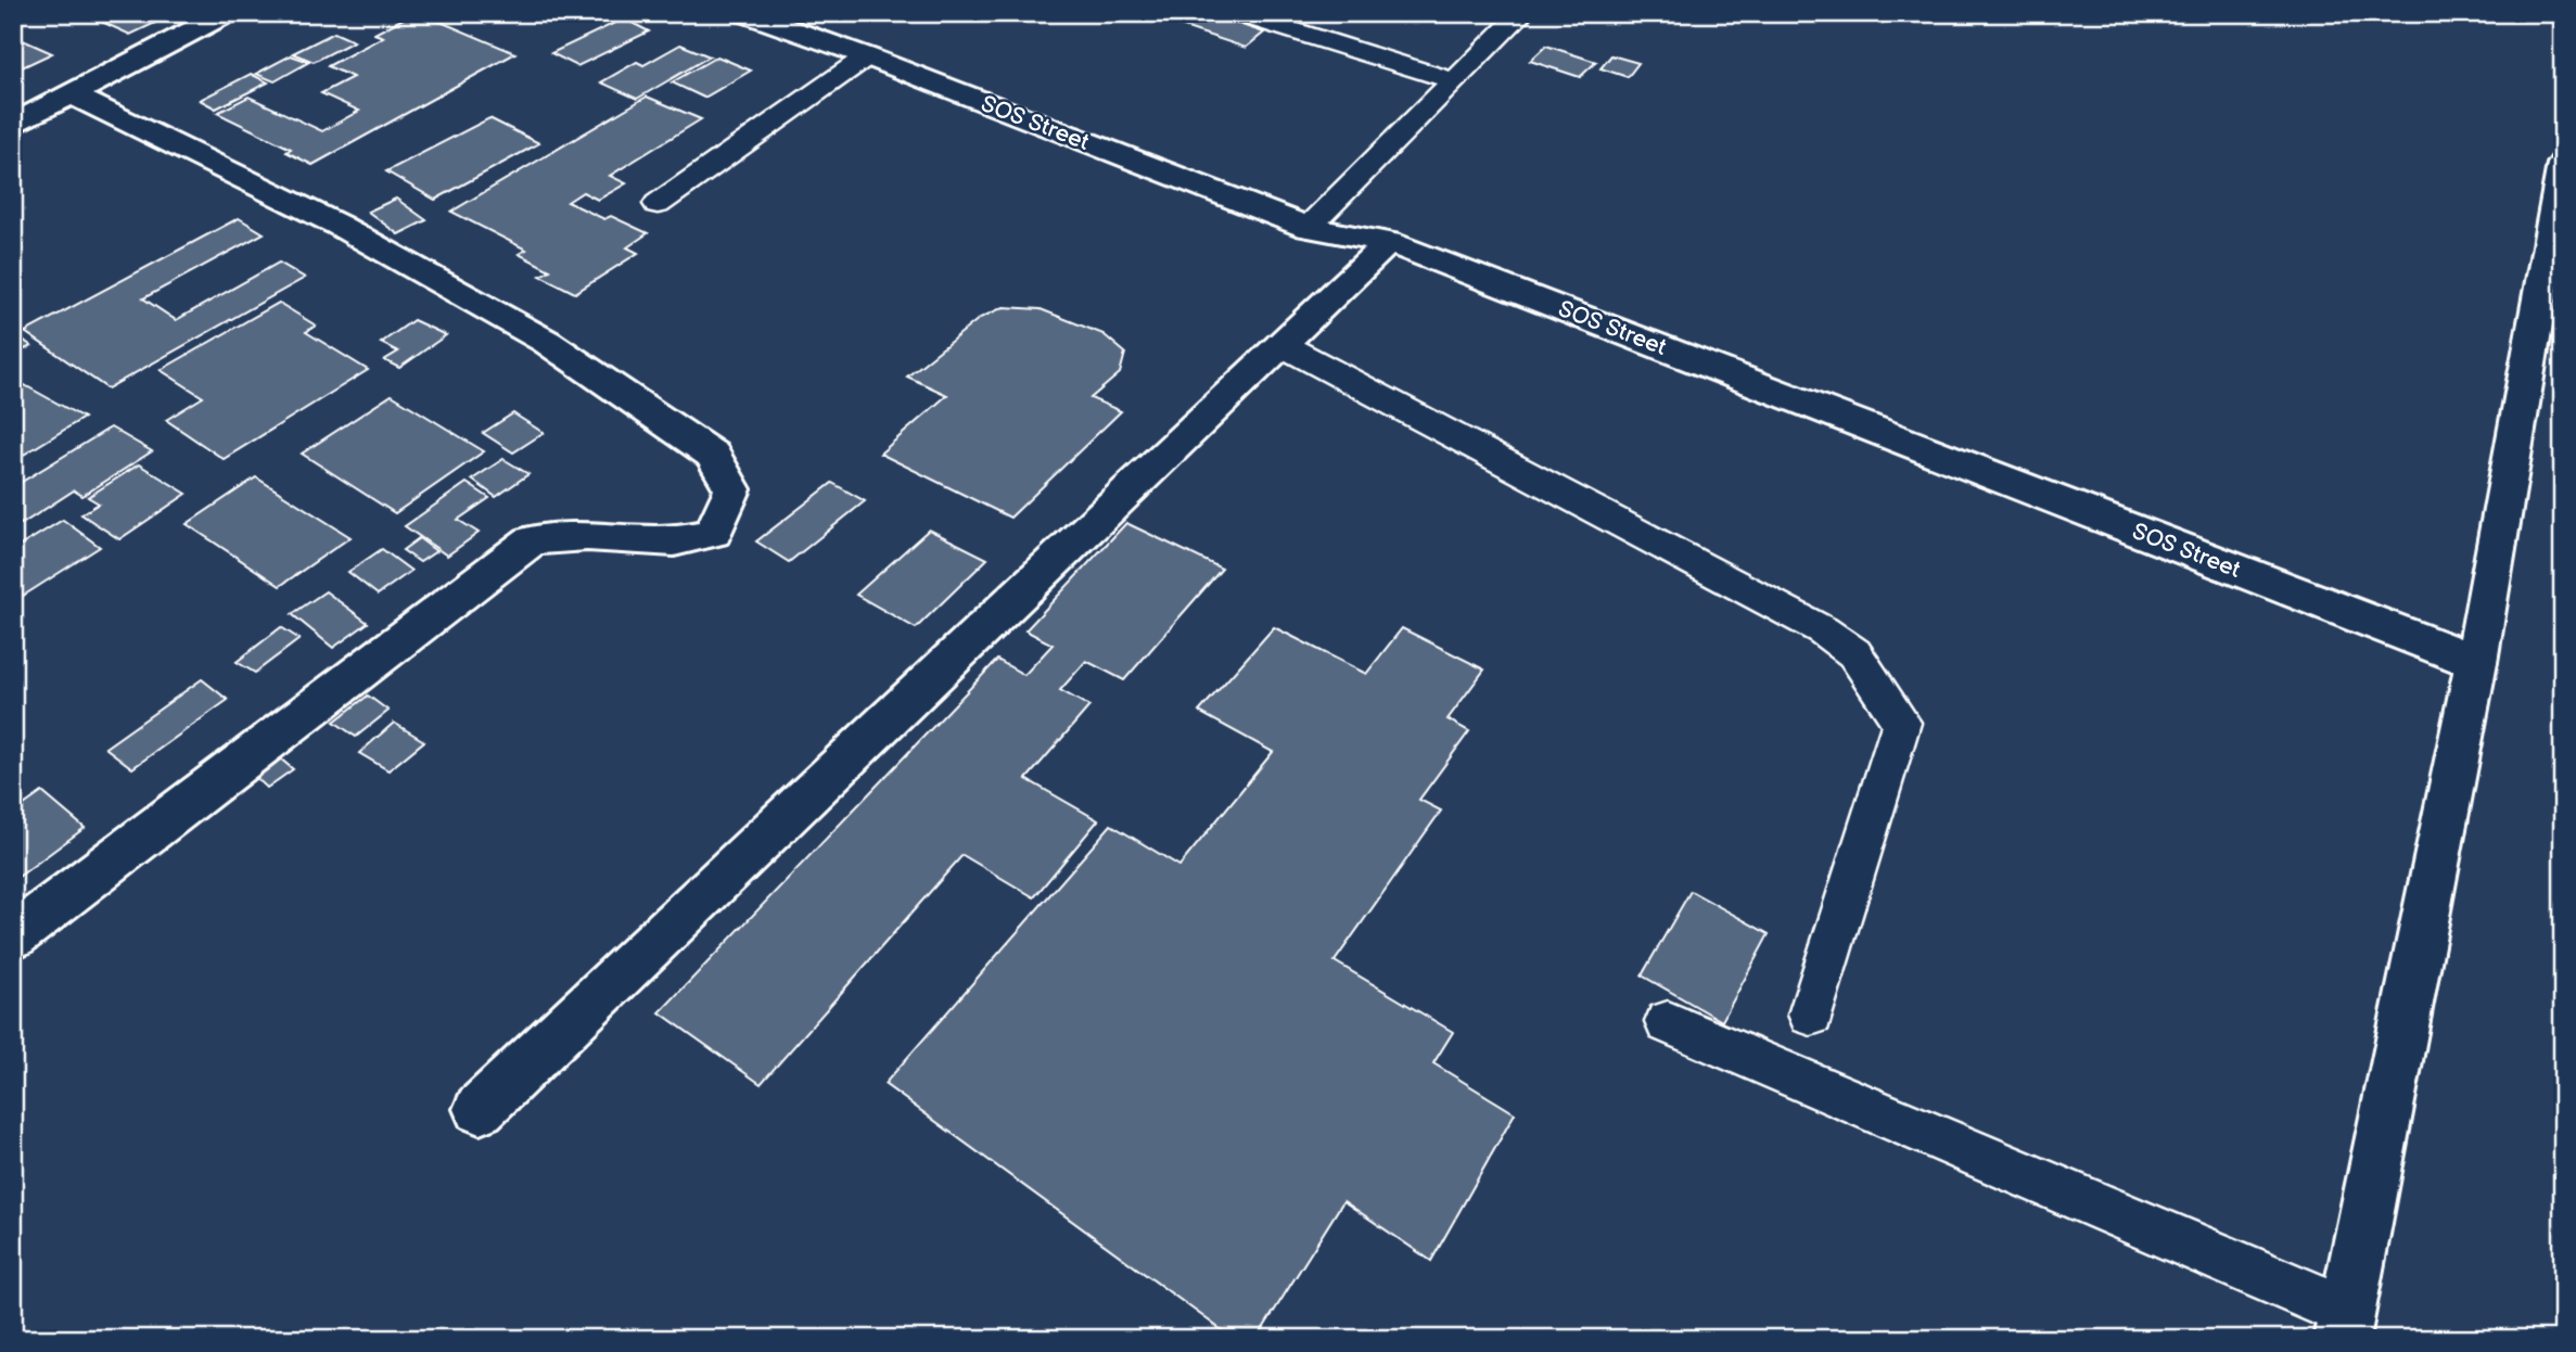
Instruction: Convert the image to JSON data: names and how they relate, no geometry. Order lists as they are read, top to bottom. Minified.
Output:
{"streets":{"street":["SOS Street"]}}
